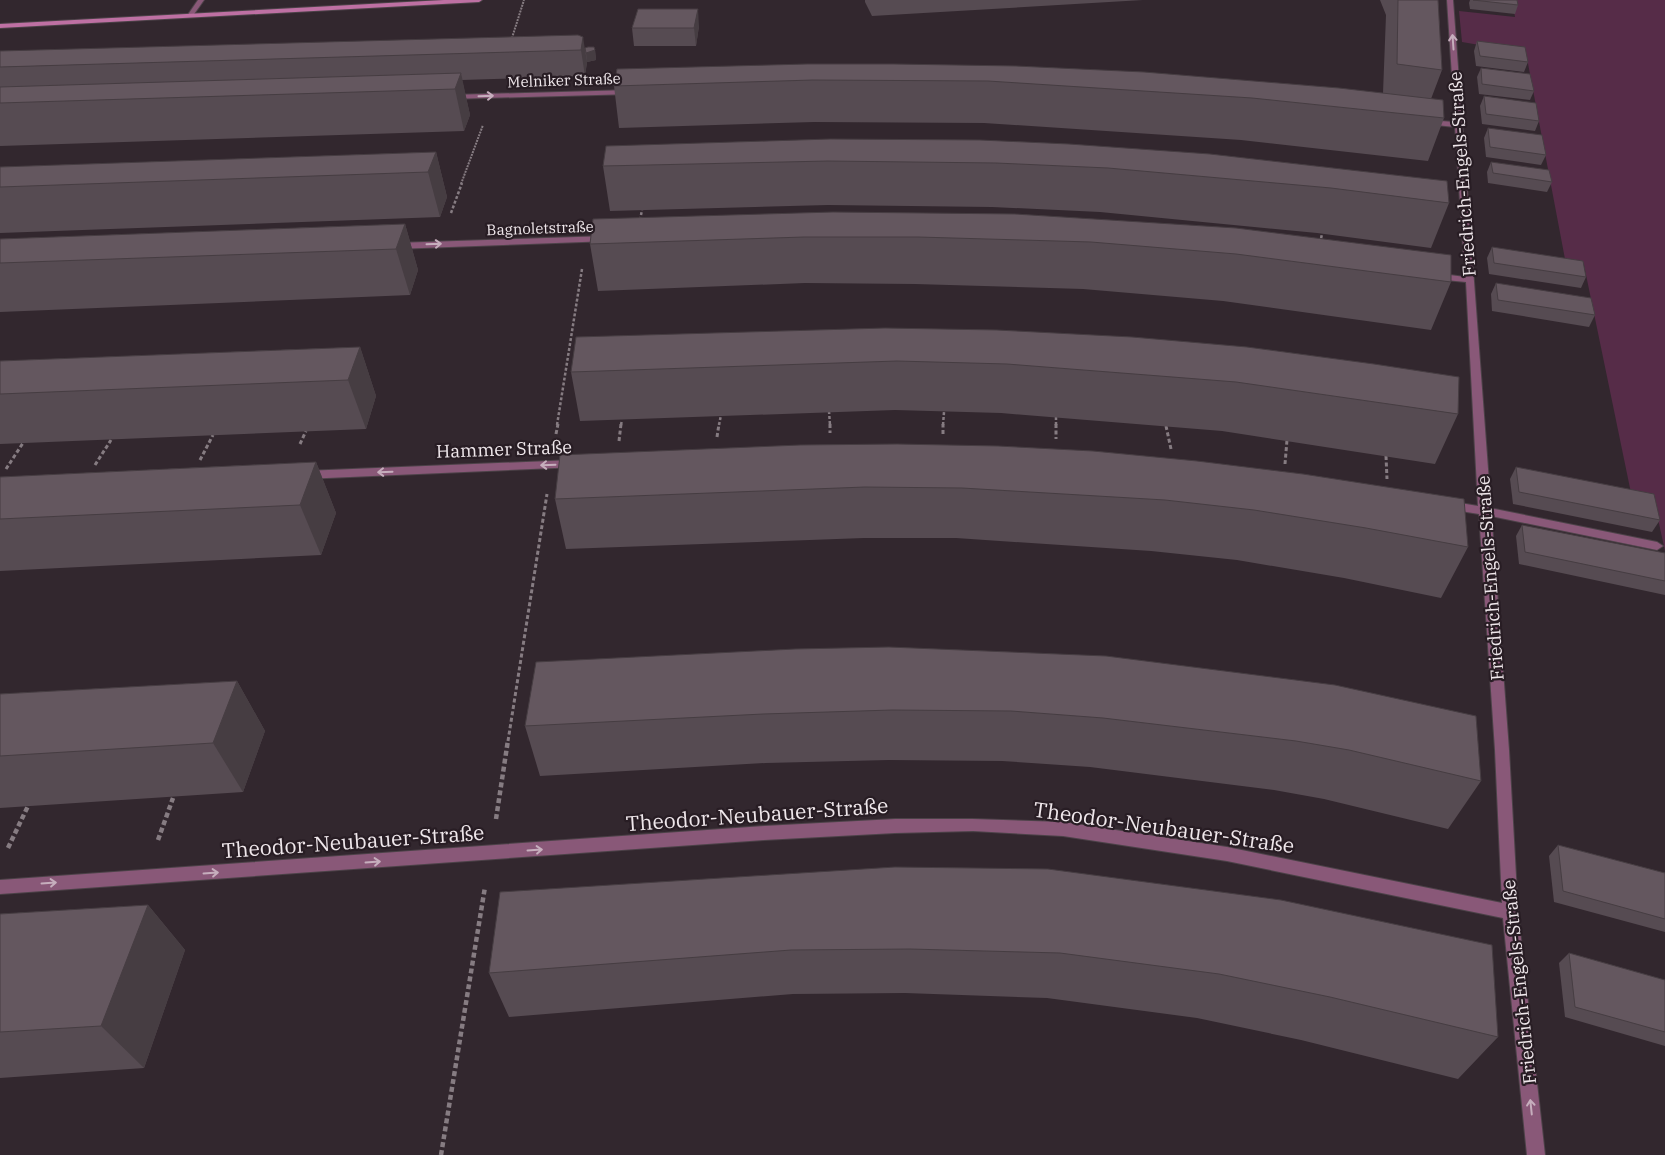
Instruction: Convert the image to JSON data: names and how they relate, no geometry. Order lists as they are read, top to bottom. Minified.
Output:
{"streets":{"street":["Melniker Straße","Friedrich-Engels-Straße","Bagnoletstraße","Hammer Straße","Theodor-Neubauer-Straße"]},"crossings":[["Friedrich-Engels-Straße","Theodor-Neubauer-Straße"]],"one_way":["Hammer Straße","Theodor-Neubauer-Straße"]}
